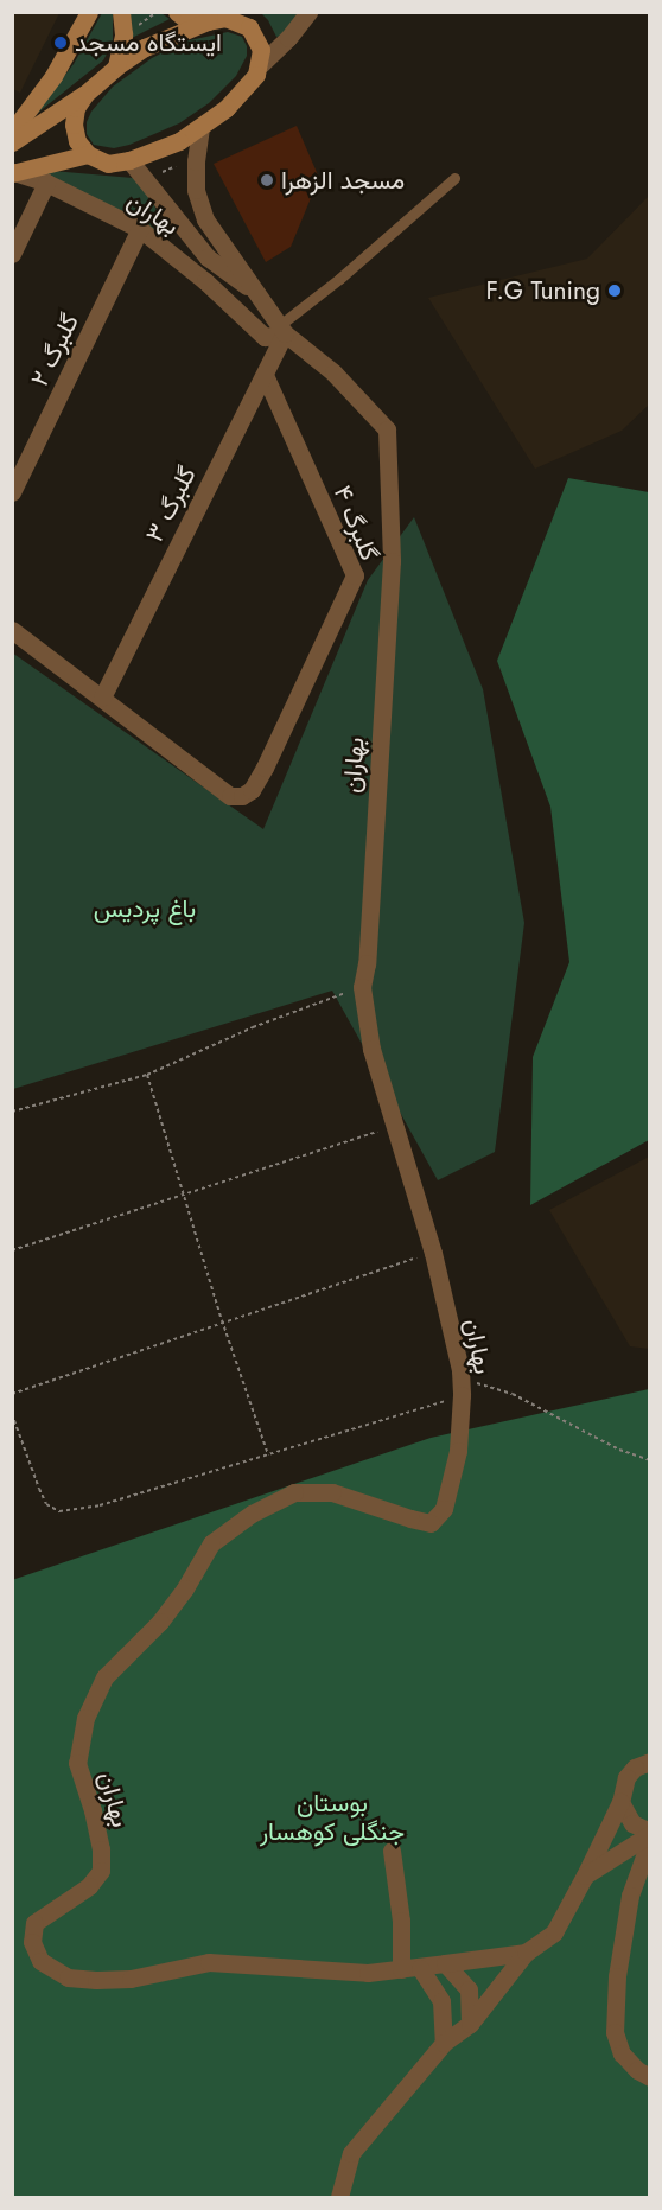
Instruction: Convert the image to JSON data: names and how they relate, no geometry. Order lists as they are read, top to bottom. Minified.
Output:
{"streets":{"street":["بهاران","گلبرگ ۲","گلبرگ ۳","گلبرگ ۴"]},"crossings":[["بهاران","گلبرگ ۲"],["بهاران","گلبرگ ۳"],["گلبرگ ۳","گلبرگ ۴"]],"parks":["باغ پردیس","بوستان جنگلی کوهسار"],"places":["ایستگاه مسجد","مسجد الزهرا","F.G Tuning"]}
